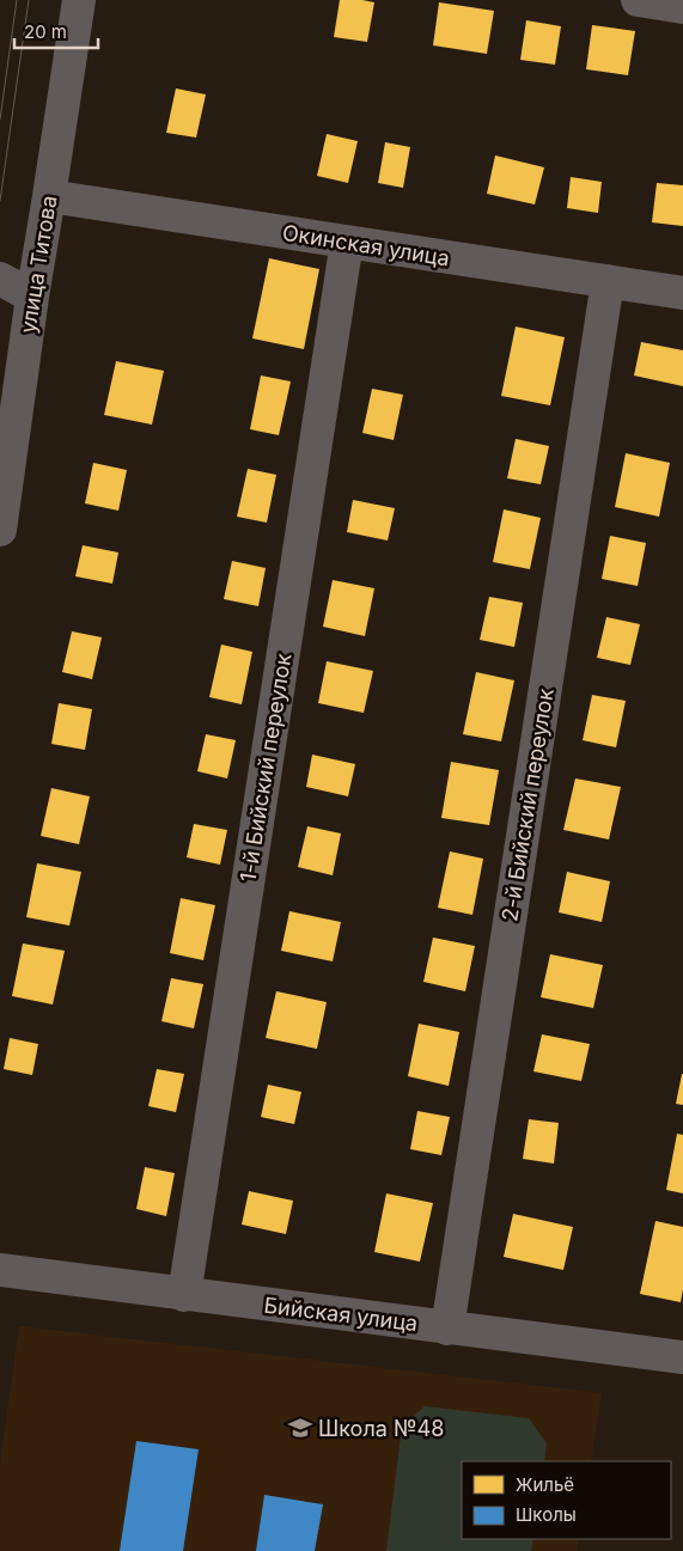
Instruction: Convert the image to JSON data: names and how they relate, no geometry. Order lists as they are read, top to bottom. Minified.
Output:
{"streets":{"street":["Окинская улица","улица Титова","1-й Бийский переулок","2-й Бийский переулок","Бийская улица"]},"crossings":[["Окинская улица","улица Титова"],["Окинская улица","1-й Бийский переулок"],["Окинская улица","2-й Бийский переулок"],["1-й Бийский переулок","Бийская улица"],["2-й Бийский переулок","Бийская улица"]],"places":{"school or university":["Школа №48"]},"legend":["Жильё","Школы"],"scale_bar":"20 m"}
